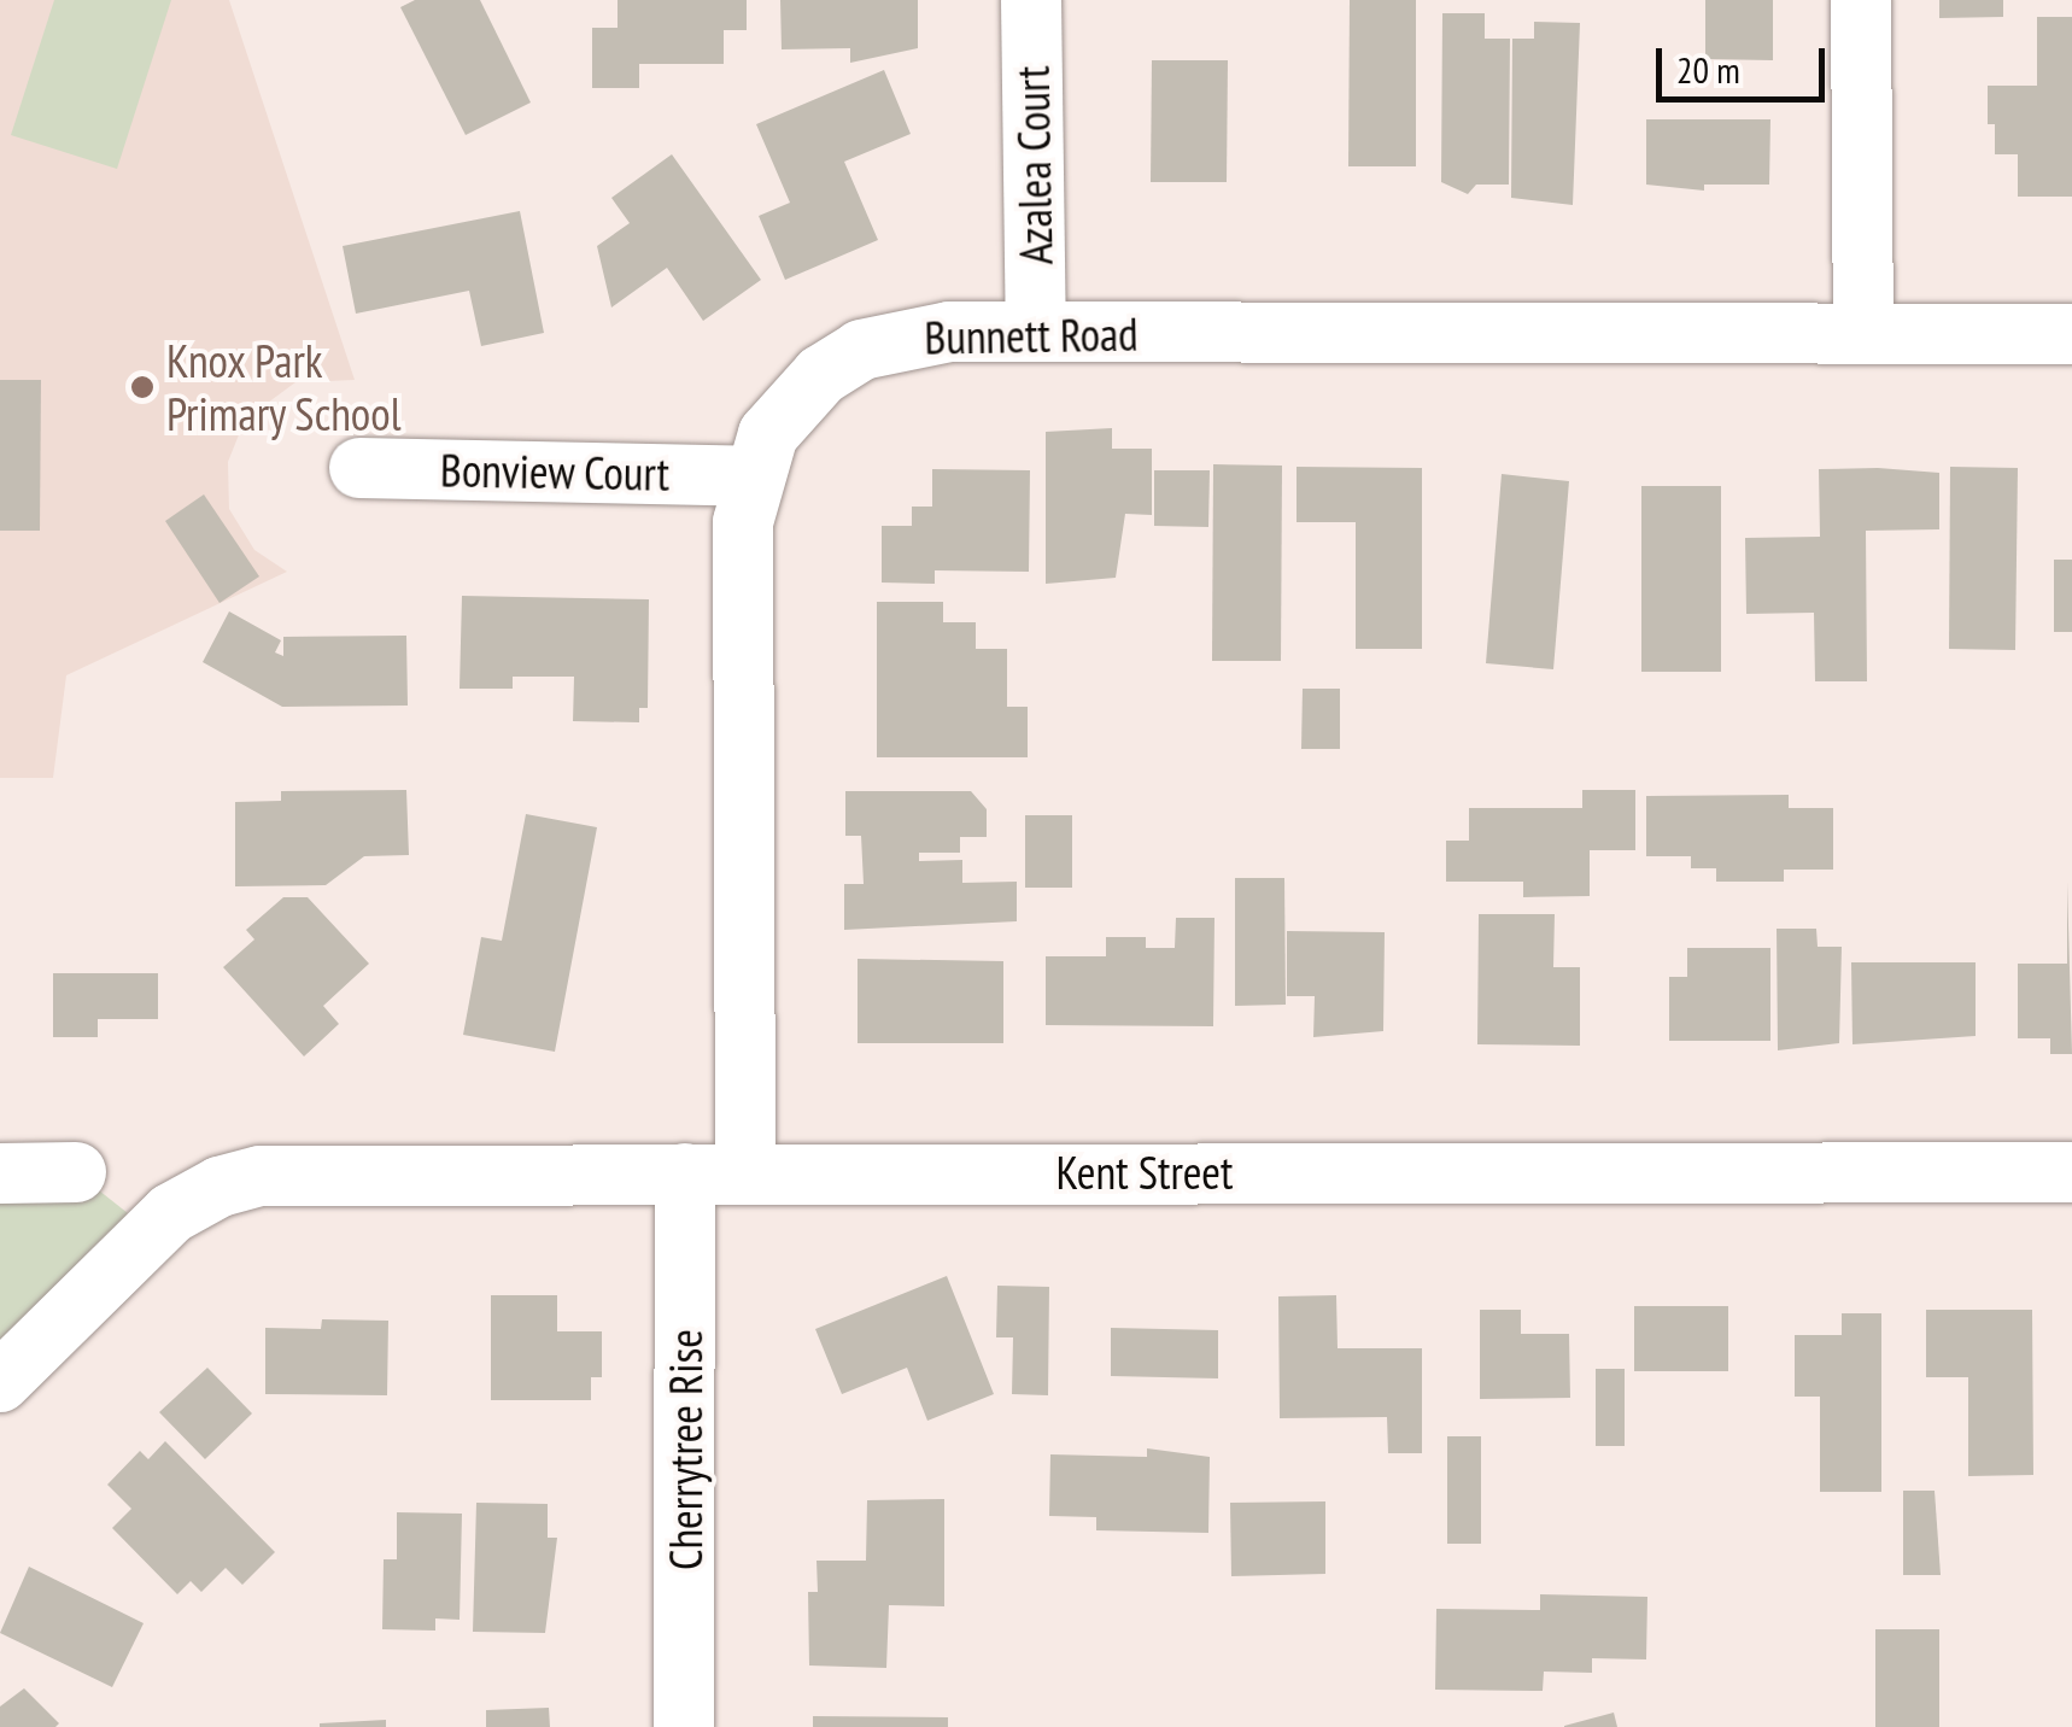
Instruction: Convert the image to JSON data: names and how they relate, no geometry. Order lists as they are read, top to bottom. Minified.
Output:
{"streets":{"street":["Azalea Court","Bunnett Road","Bonview Court","Kent Street","Cherrytree Rise"]},"crossings":[["Azalea Court","Bunnett Road"],["Bunnett Road","Bonview Court"],["Bunnett Road","Kent Street"],["Kent Street","Cherrytree Rise"]],"places":["Knox Park Primary School"],"scale_bar":"20 m"}
